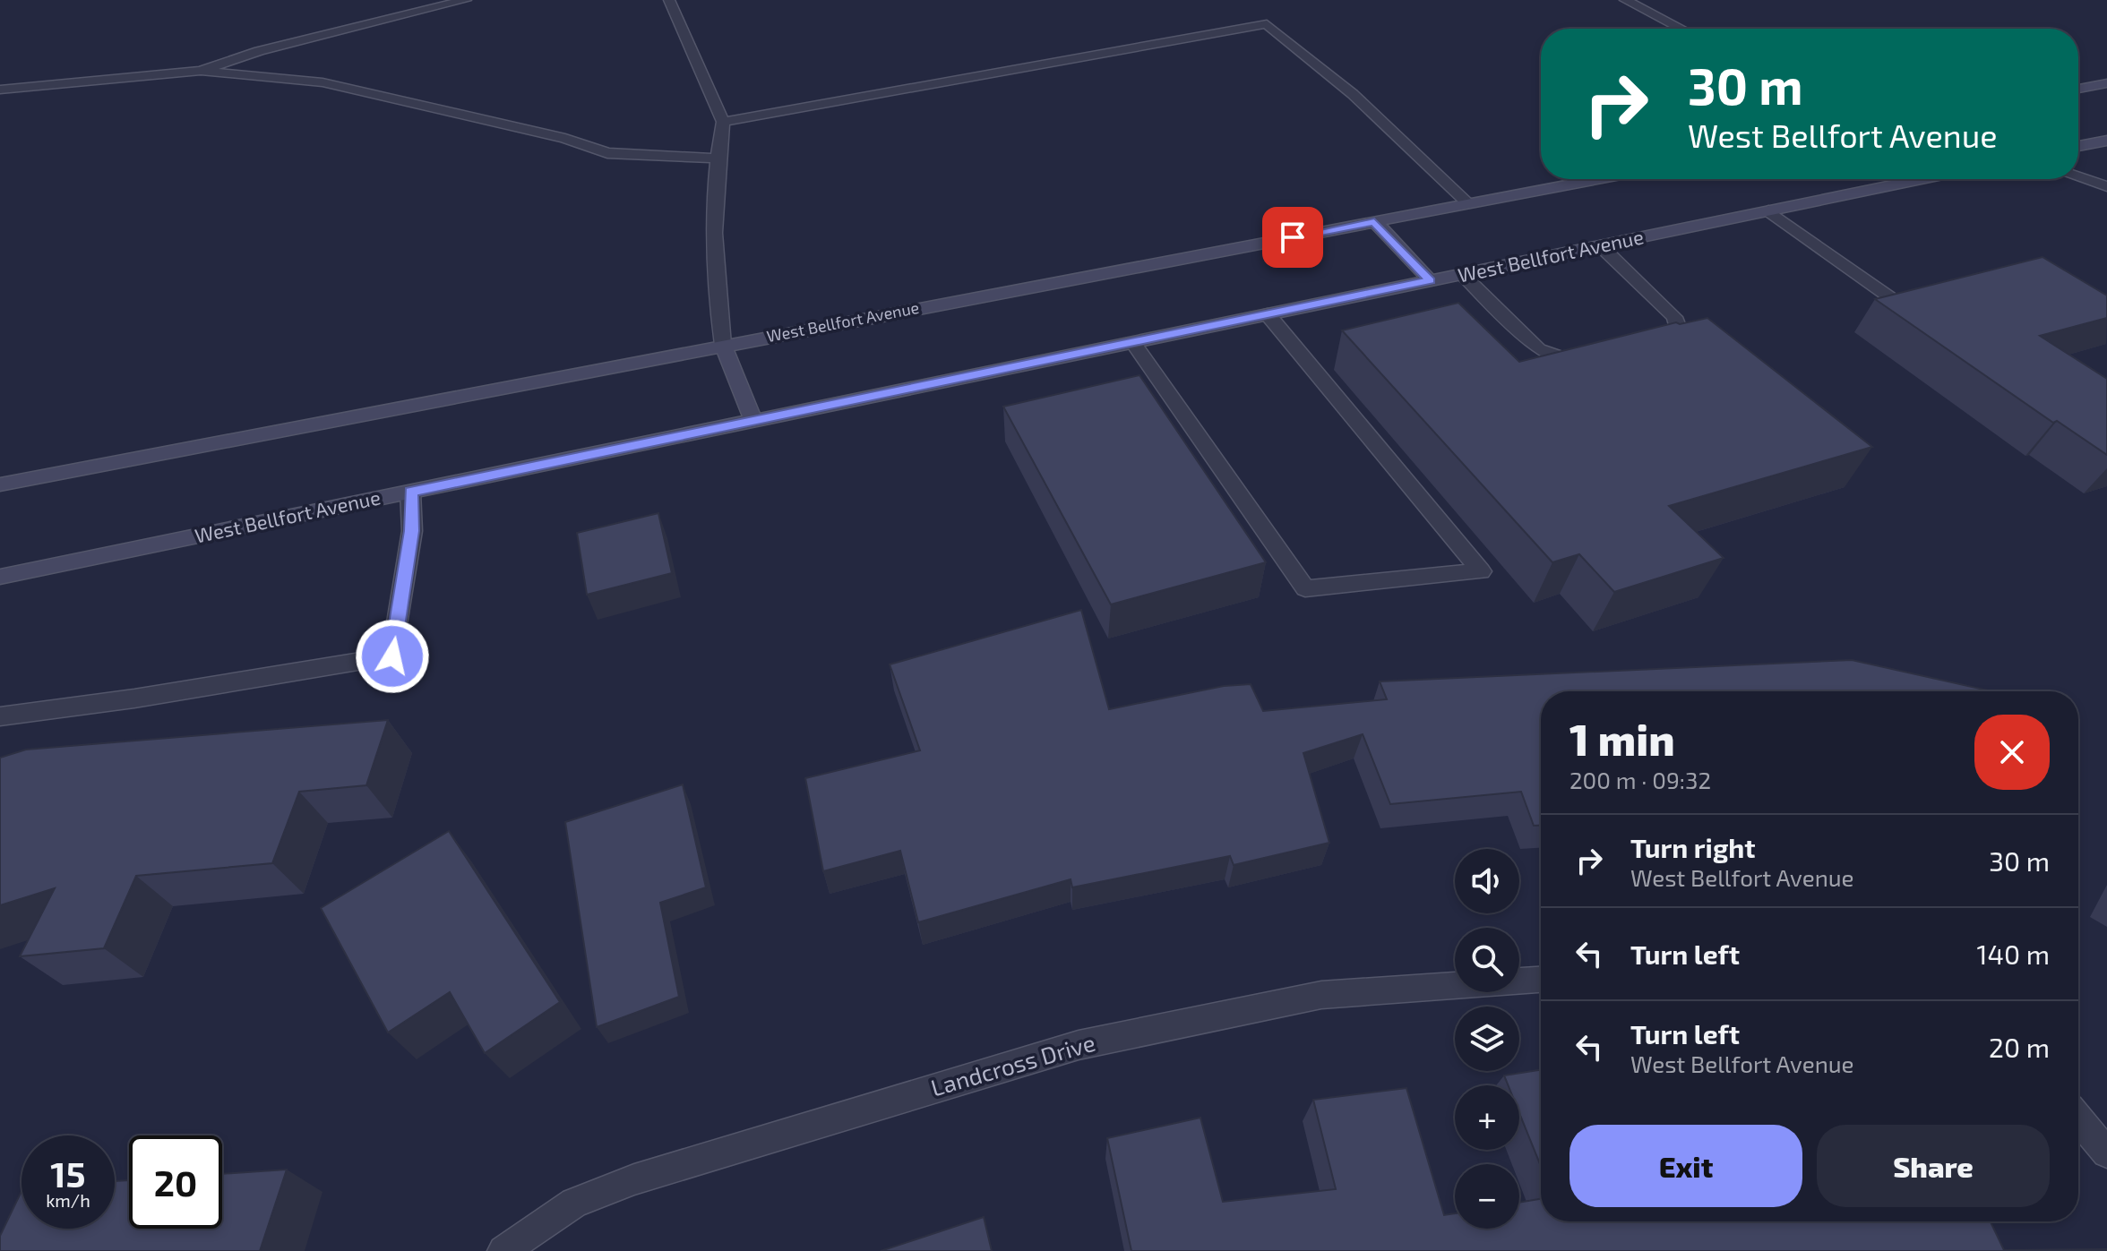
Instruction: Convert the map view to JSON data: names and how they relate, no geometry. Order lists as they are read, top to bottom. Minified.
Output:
{"streets":{"main road":["West Bellfort Avenue"],"street":["Landcross Drive"]},"page":{"turn":["30 m","West Bellfort Avenue"],"heading":["1 min","200 m · 09:32"],"list":[{"name":"Turn right","note":"West Bellfort Avenue","value":"30 m"},{"name":"Turn left","value":"140 m"},{"name":"Turn left","note":"West Bellfort Avenue","value":"20 m"}],"map_buttons":["+","−"],"buttons":["Exit","Share"],"speed":"15 km/h","limit":"20"}}
